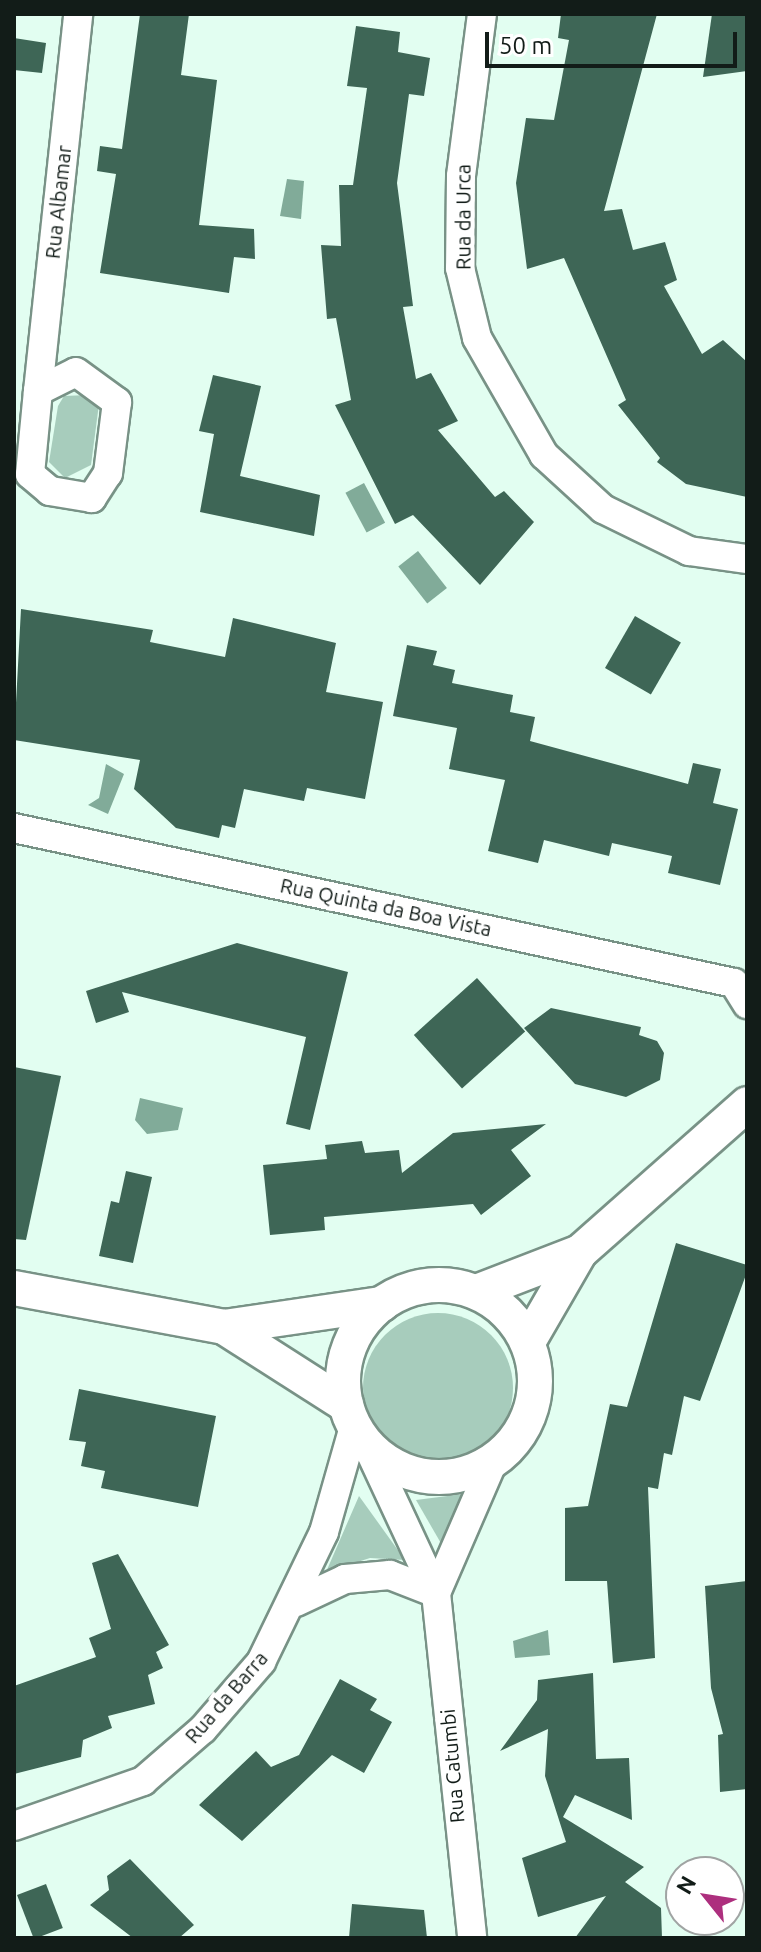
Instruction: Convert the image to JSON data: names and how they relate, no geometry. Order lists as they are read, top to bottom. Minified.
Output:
{"streets":{"street":["Rua Albamar","Rua da Urca","Rua Quinta da Boa Vista","Rua da Barra","Rua Catumbi"]},"crossings":[["Rua da Barra","Rua Catumbi"]],"scale_bar":"50 m","north":"top left"}
